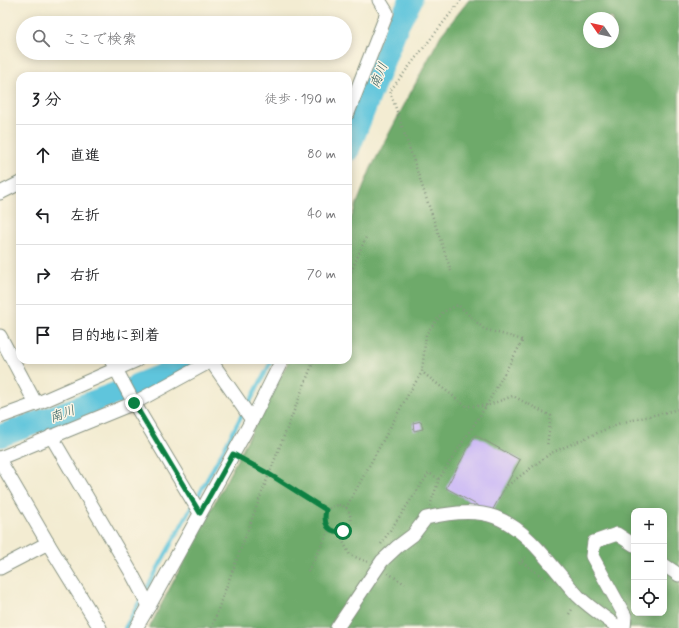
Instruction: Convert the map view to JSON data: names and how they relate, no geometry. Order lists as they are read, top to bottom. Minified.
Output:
{"water":["南川"],"north":"top left","page":{"search":"ここで検索","heading":["3 分","徒歩 · 190 m"],"list":[["直進","80 m"],["左折","40 m"],["右折","70 m"],"目的地に到着"],"map_buttons":["+","−"]}}
